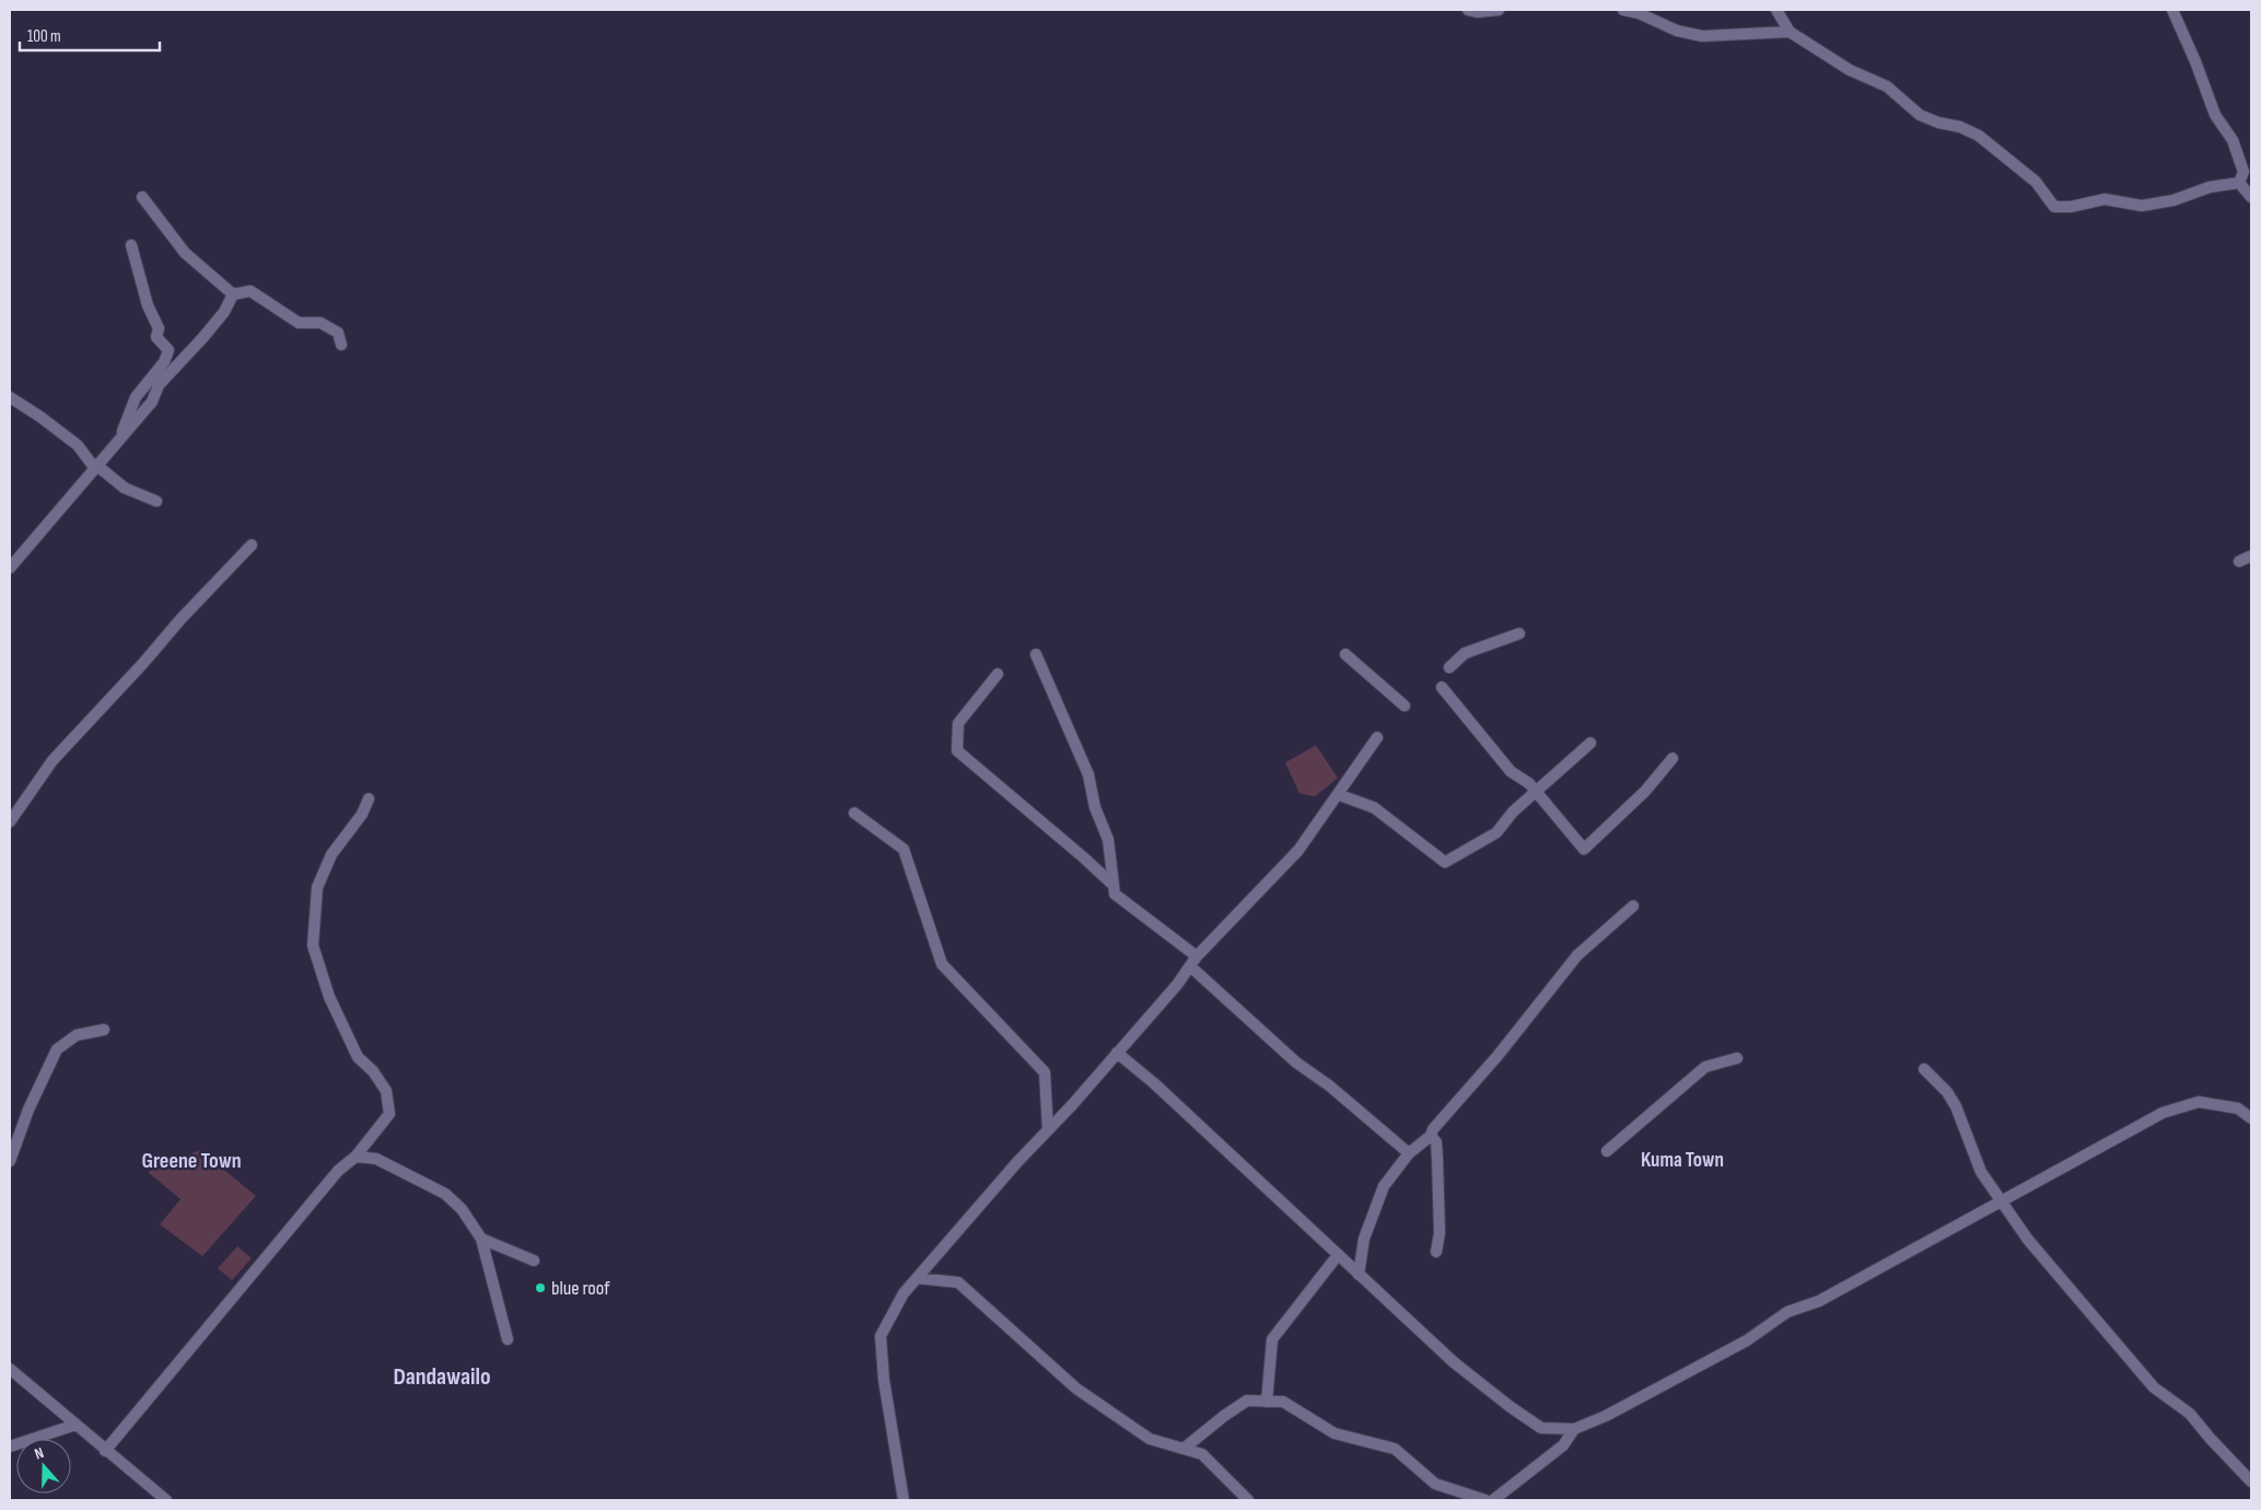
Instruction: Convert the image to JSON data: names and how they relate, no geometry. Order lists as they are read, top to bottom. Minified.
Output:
{"districts":["Kuma Town","Greene Town","Dandawailo"],"places":["blue roof"],"scale_bar":"100 m","north":"top"}
